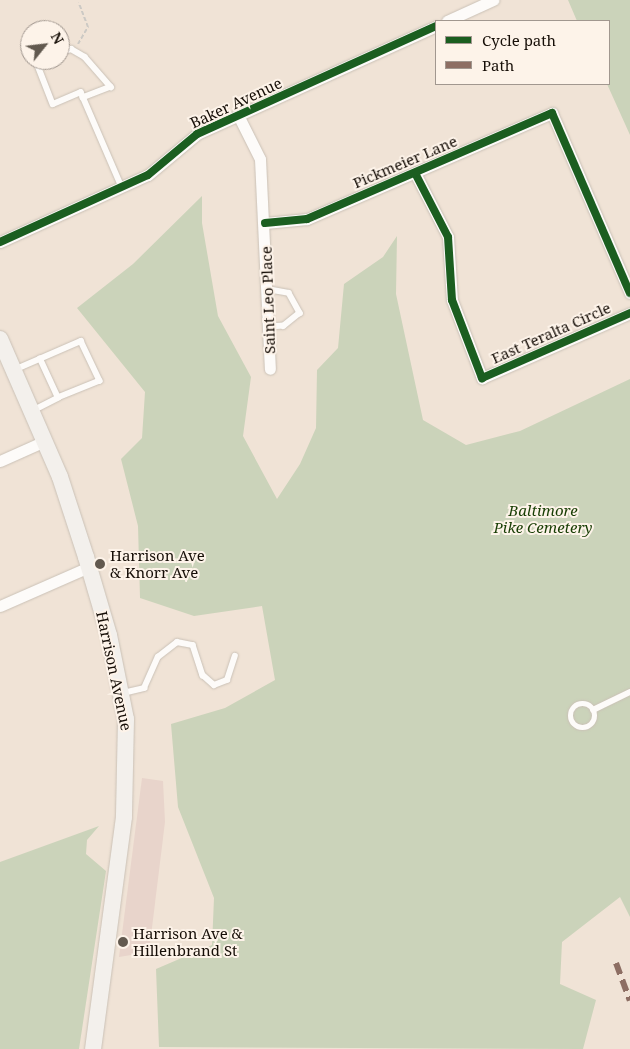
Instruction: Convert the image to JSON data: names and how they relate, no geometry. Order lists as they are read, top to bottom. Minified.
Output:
{"streets":{"main road":["Harrison Avenue"],"street":["Baker Avenue","Pickmeier Lane","Saint Leo Place","East Teralta Circle"]},"crossings":[["Baker Avenue","Saint Leo Place"],["Pickmeier Lane","Saint Leo Place"],["Pickmeier Lane","East Teralta Circle"]],"parks":["Baltimore Pike Cemetery"],"places":["Harrison Ave & Knorr Ave","Harrison Ave & Hillenbrand St"],"legend":["Cycle path","Path"],"north":"top right"}
